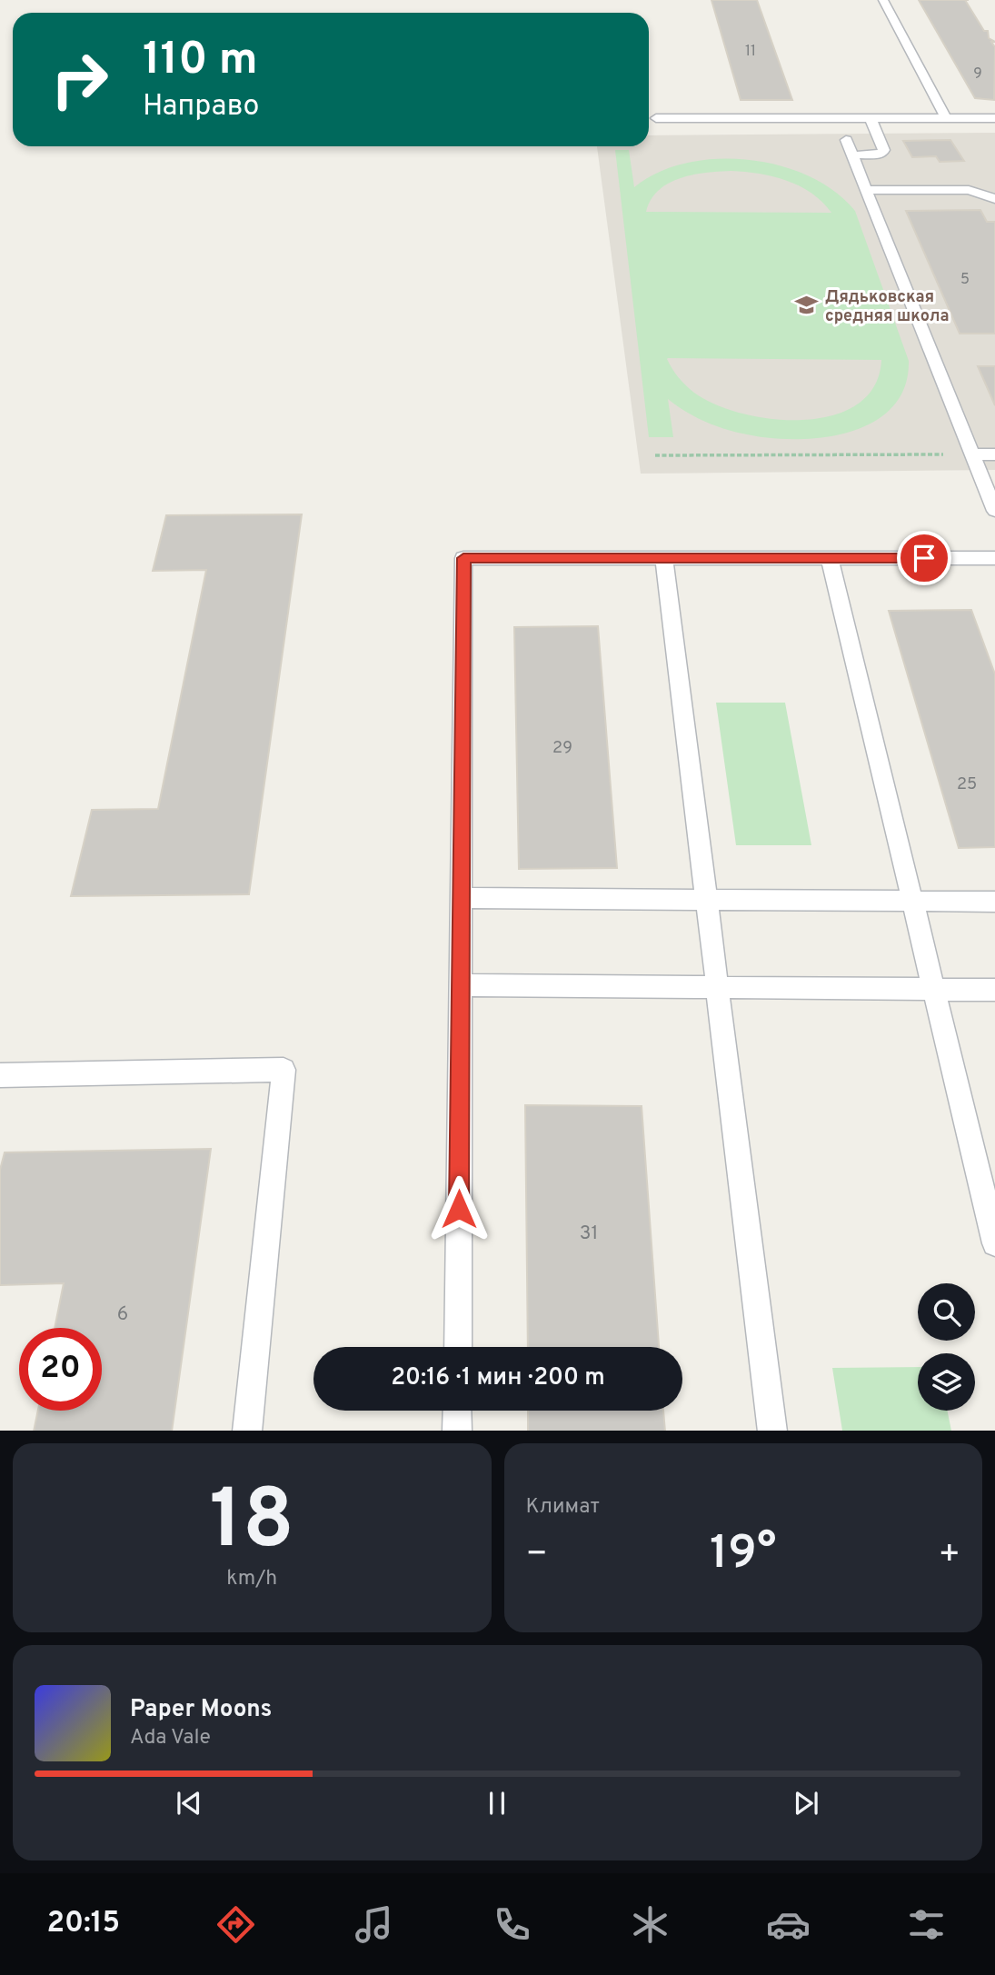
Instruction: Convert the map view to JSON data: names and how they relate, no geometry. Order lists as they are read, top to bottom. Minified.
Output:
{"places":{"school or university":["Дядьковская средняя школа"]},"house_numbers":["11","9","5","29","25","31","6"],"page":{"turn":["110 m","Направо"],"limit":"20","trip":"20:16 · 1 мин · 200 m","tile":[["18","km/h"],"Климат"],"heat":["−","19°","+"],"song":["Paper Moons","Ada Vale"],"tabs":"20:15"}}
